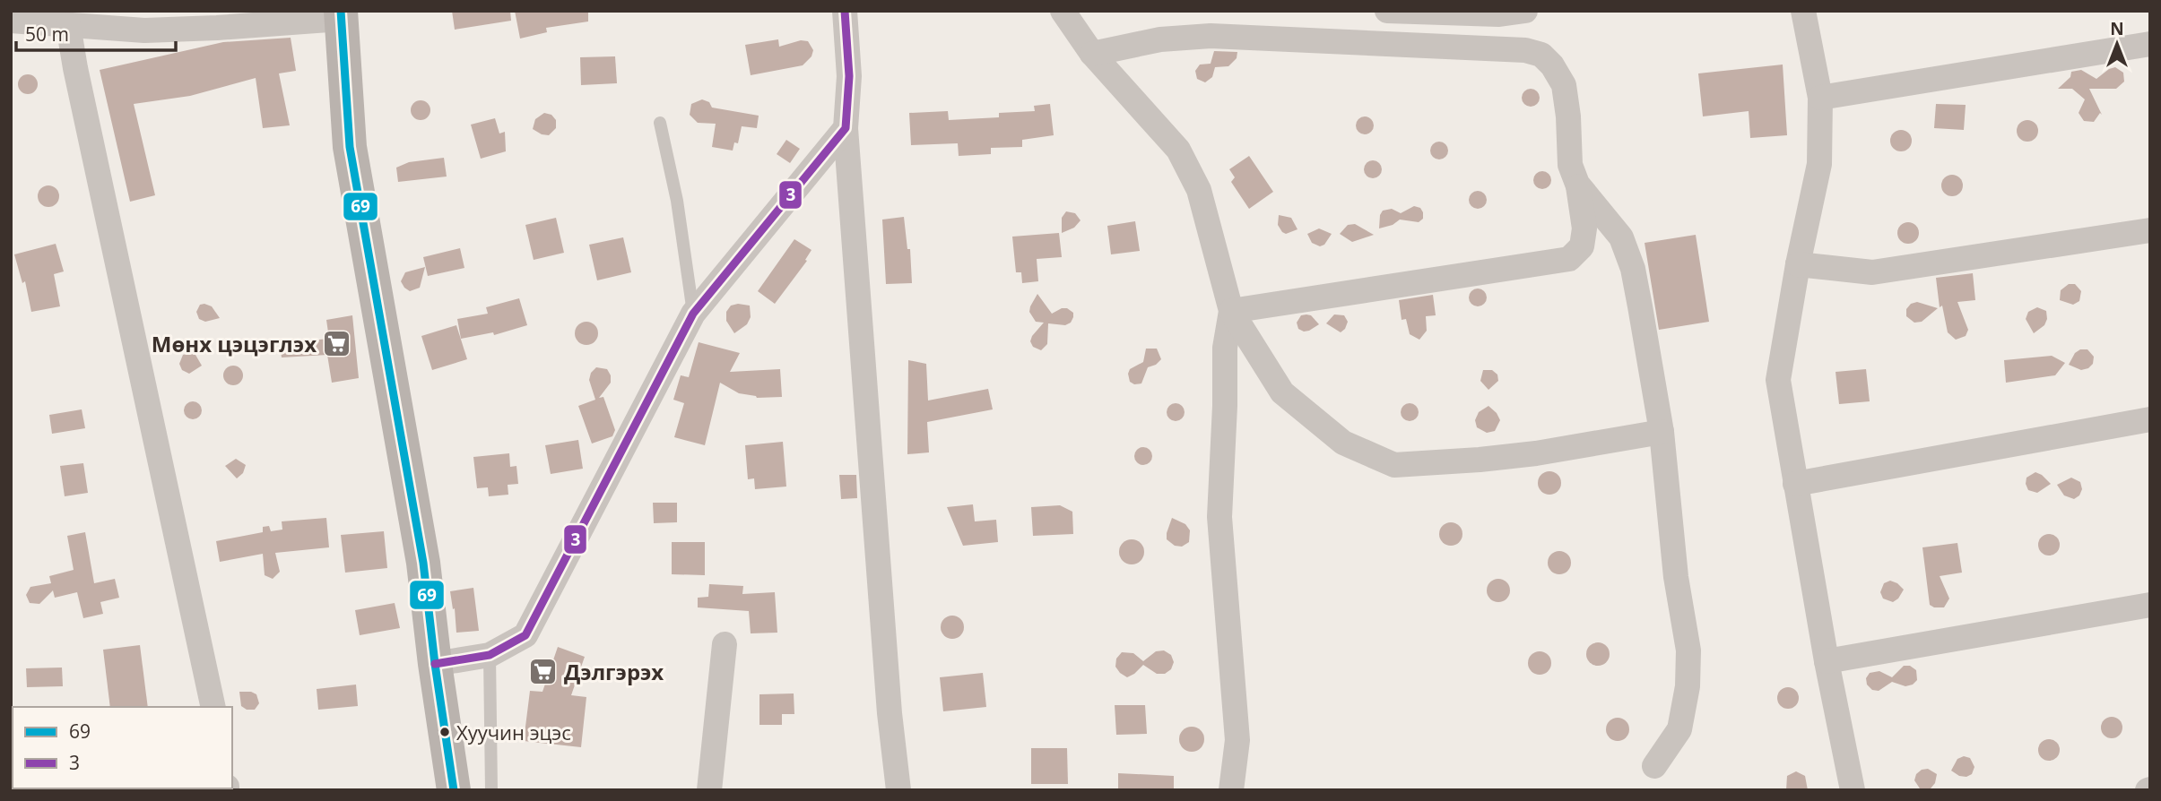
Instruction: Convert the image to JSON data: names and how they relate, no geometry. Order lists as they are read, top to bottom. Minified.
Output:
{"places":{"supermarket":["Мөнх цэцэглэх","Дэлгэрэх"],"other":["Хуучин эцэс"]},"lines":["transit line 69","transit line 3"],"legend":["69","3"],"scale_bar":"50 m","north":"top"}
